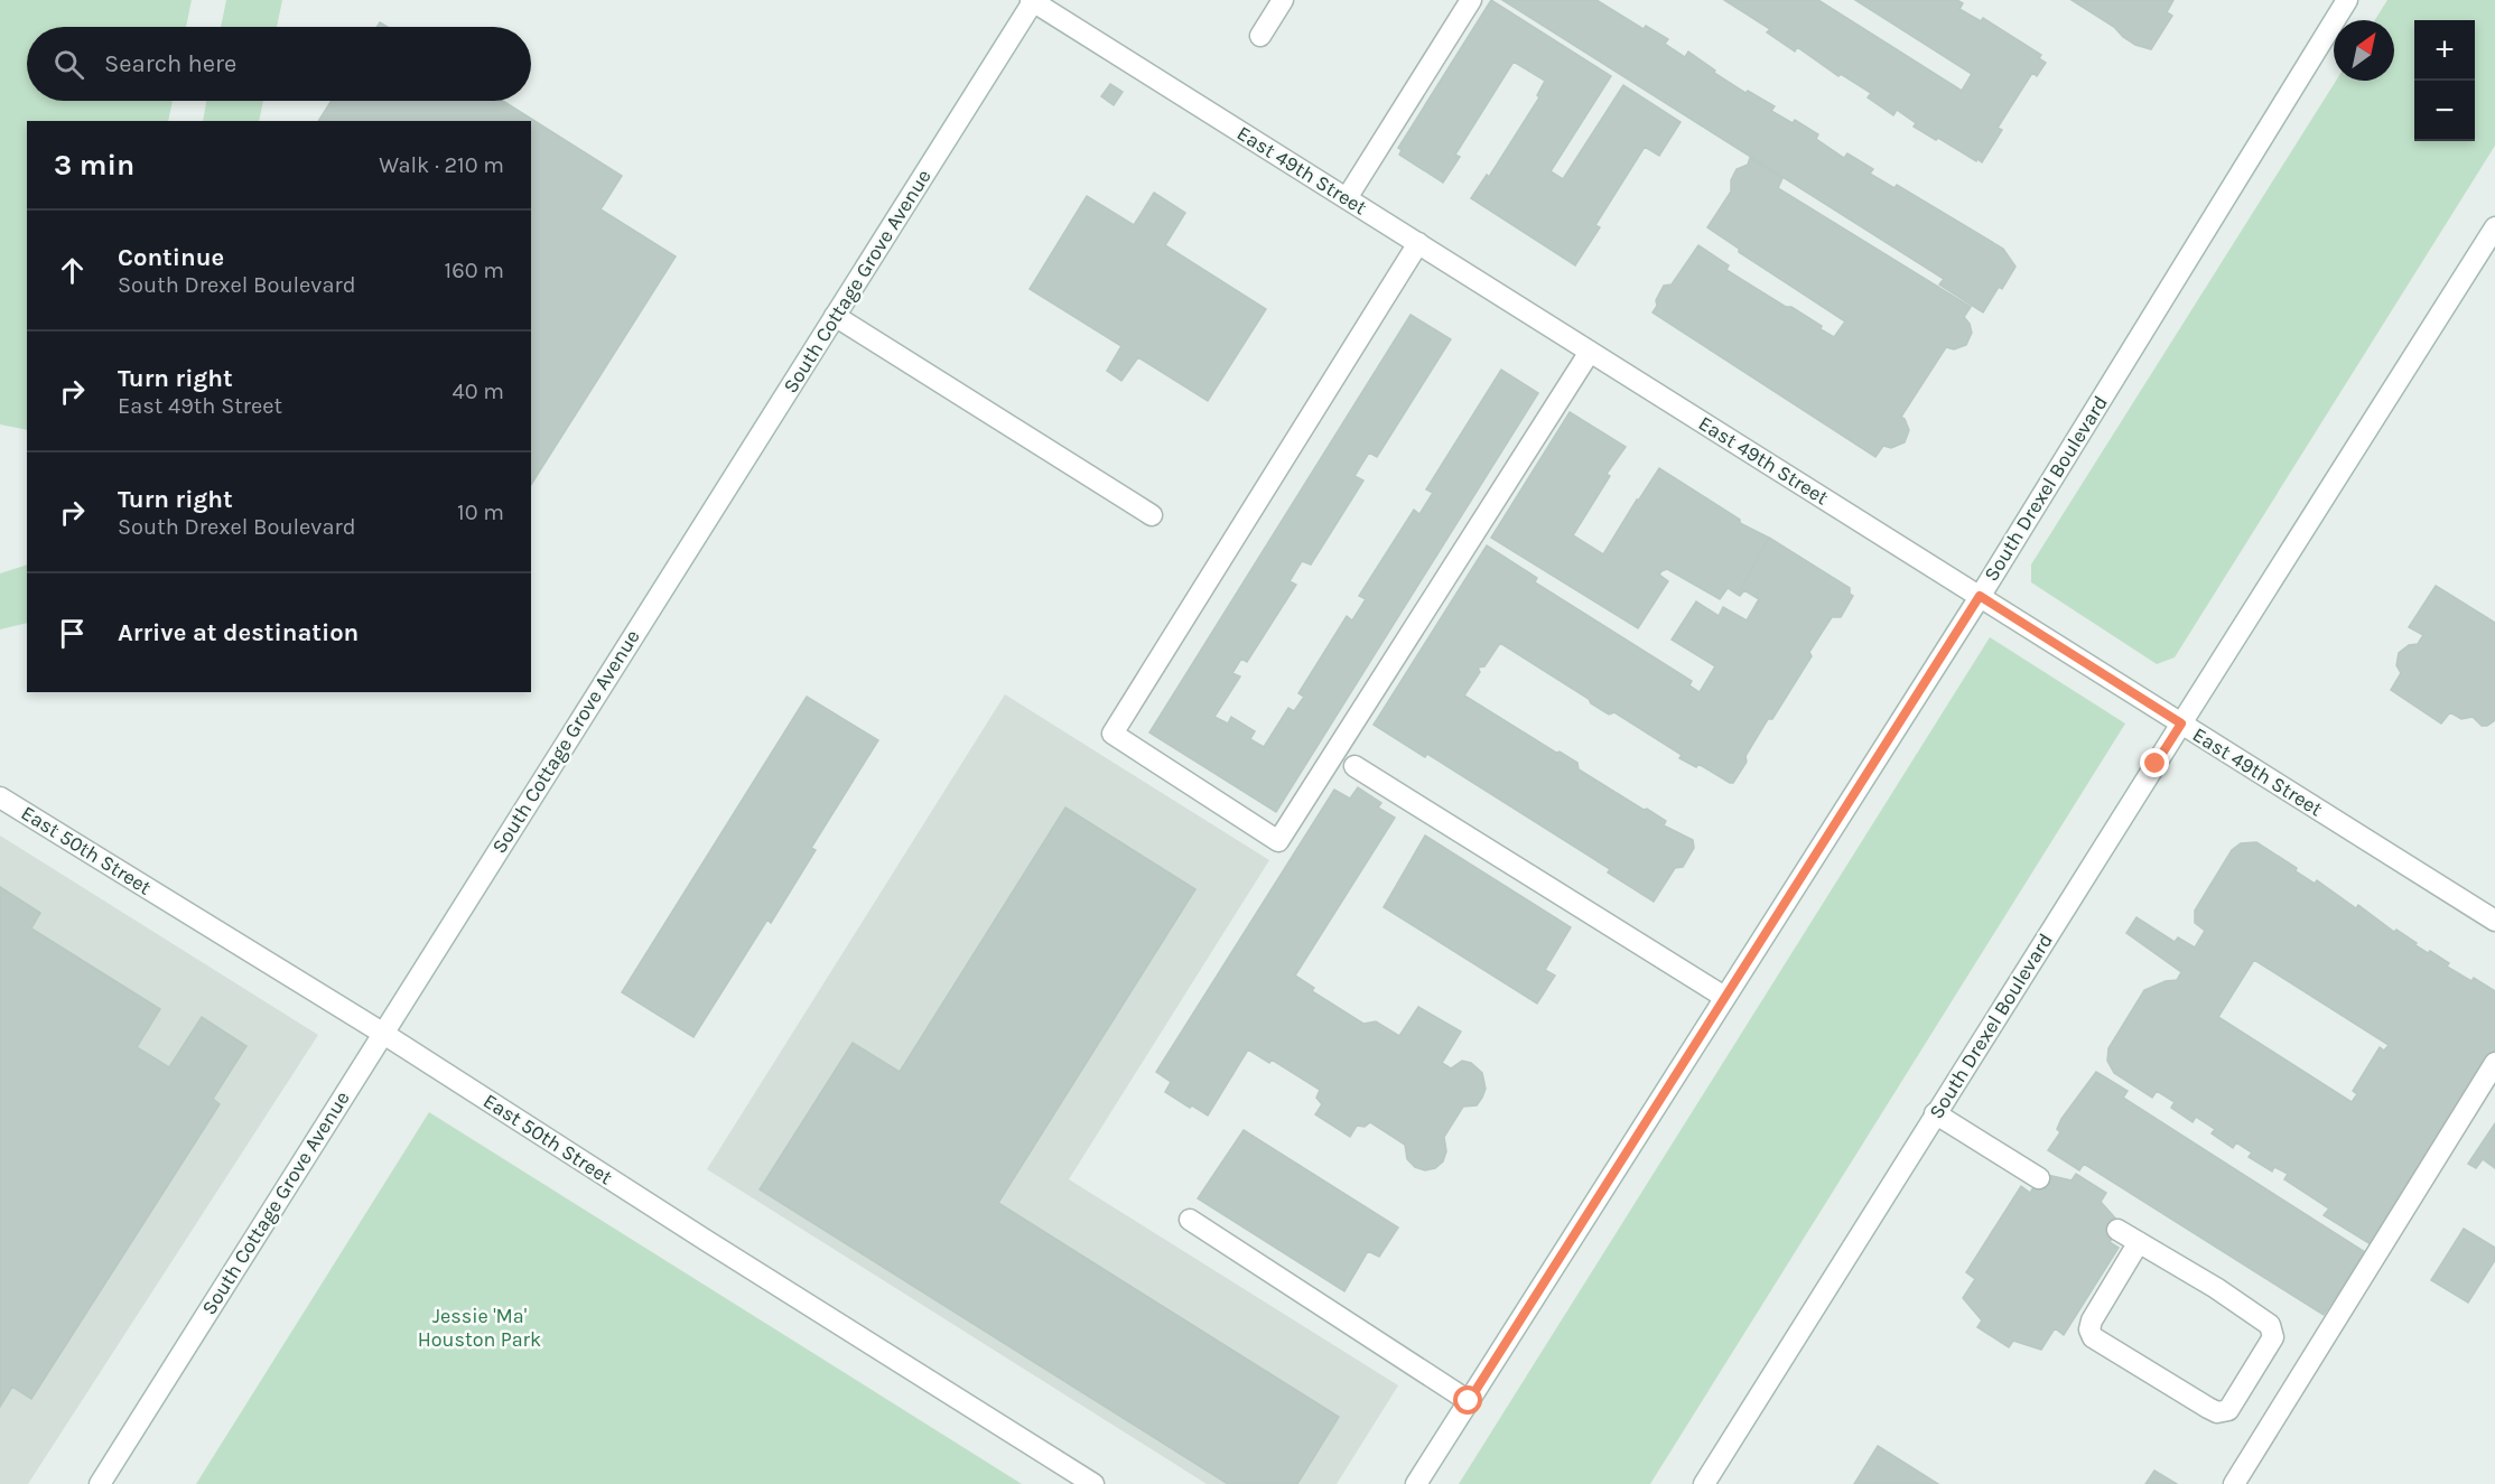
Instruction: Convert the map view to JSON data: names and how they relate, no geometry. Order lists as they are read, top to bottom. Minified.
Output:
{"streets":{"street":["East 49th Street","South Cottage Grove Avenue","South Drexel Boulevard","East 50th Street"]},"crossings":[["East 49th Street","South Cottage Grove Avenue"],["East 49th Street","South Drexel Boulevard"],["South Cottage Grove Avenue","East 50th Street"]],"parks":["Jessie 'Ma' Houston Park"],"north":"top right","page":{"map_buttons":["+","−"],"search":"Search here","heading":["3 min","Walk · 210 m"],"list":[["Continue","South Drexel Boulevard","160 m"],["Turn right","East 49th Street","40 m"],["Turn right","South Drexel Boulevard","10 m"],"Arrive at destination"]}}
